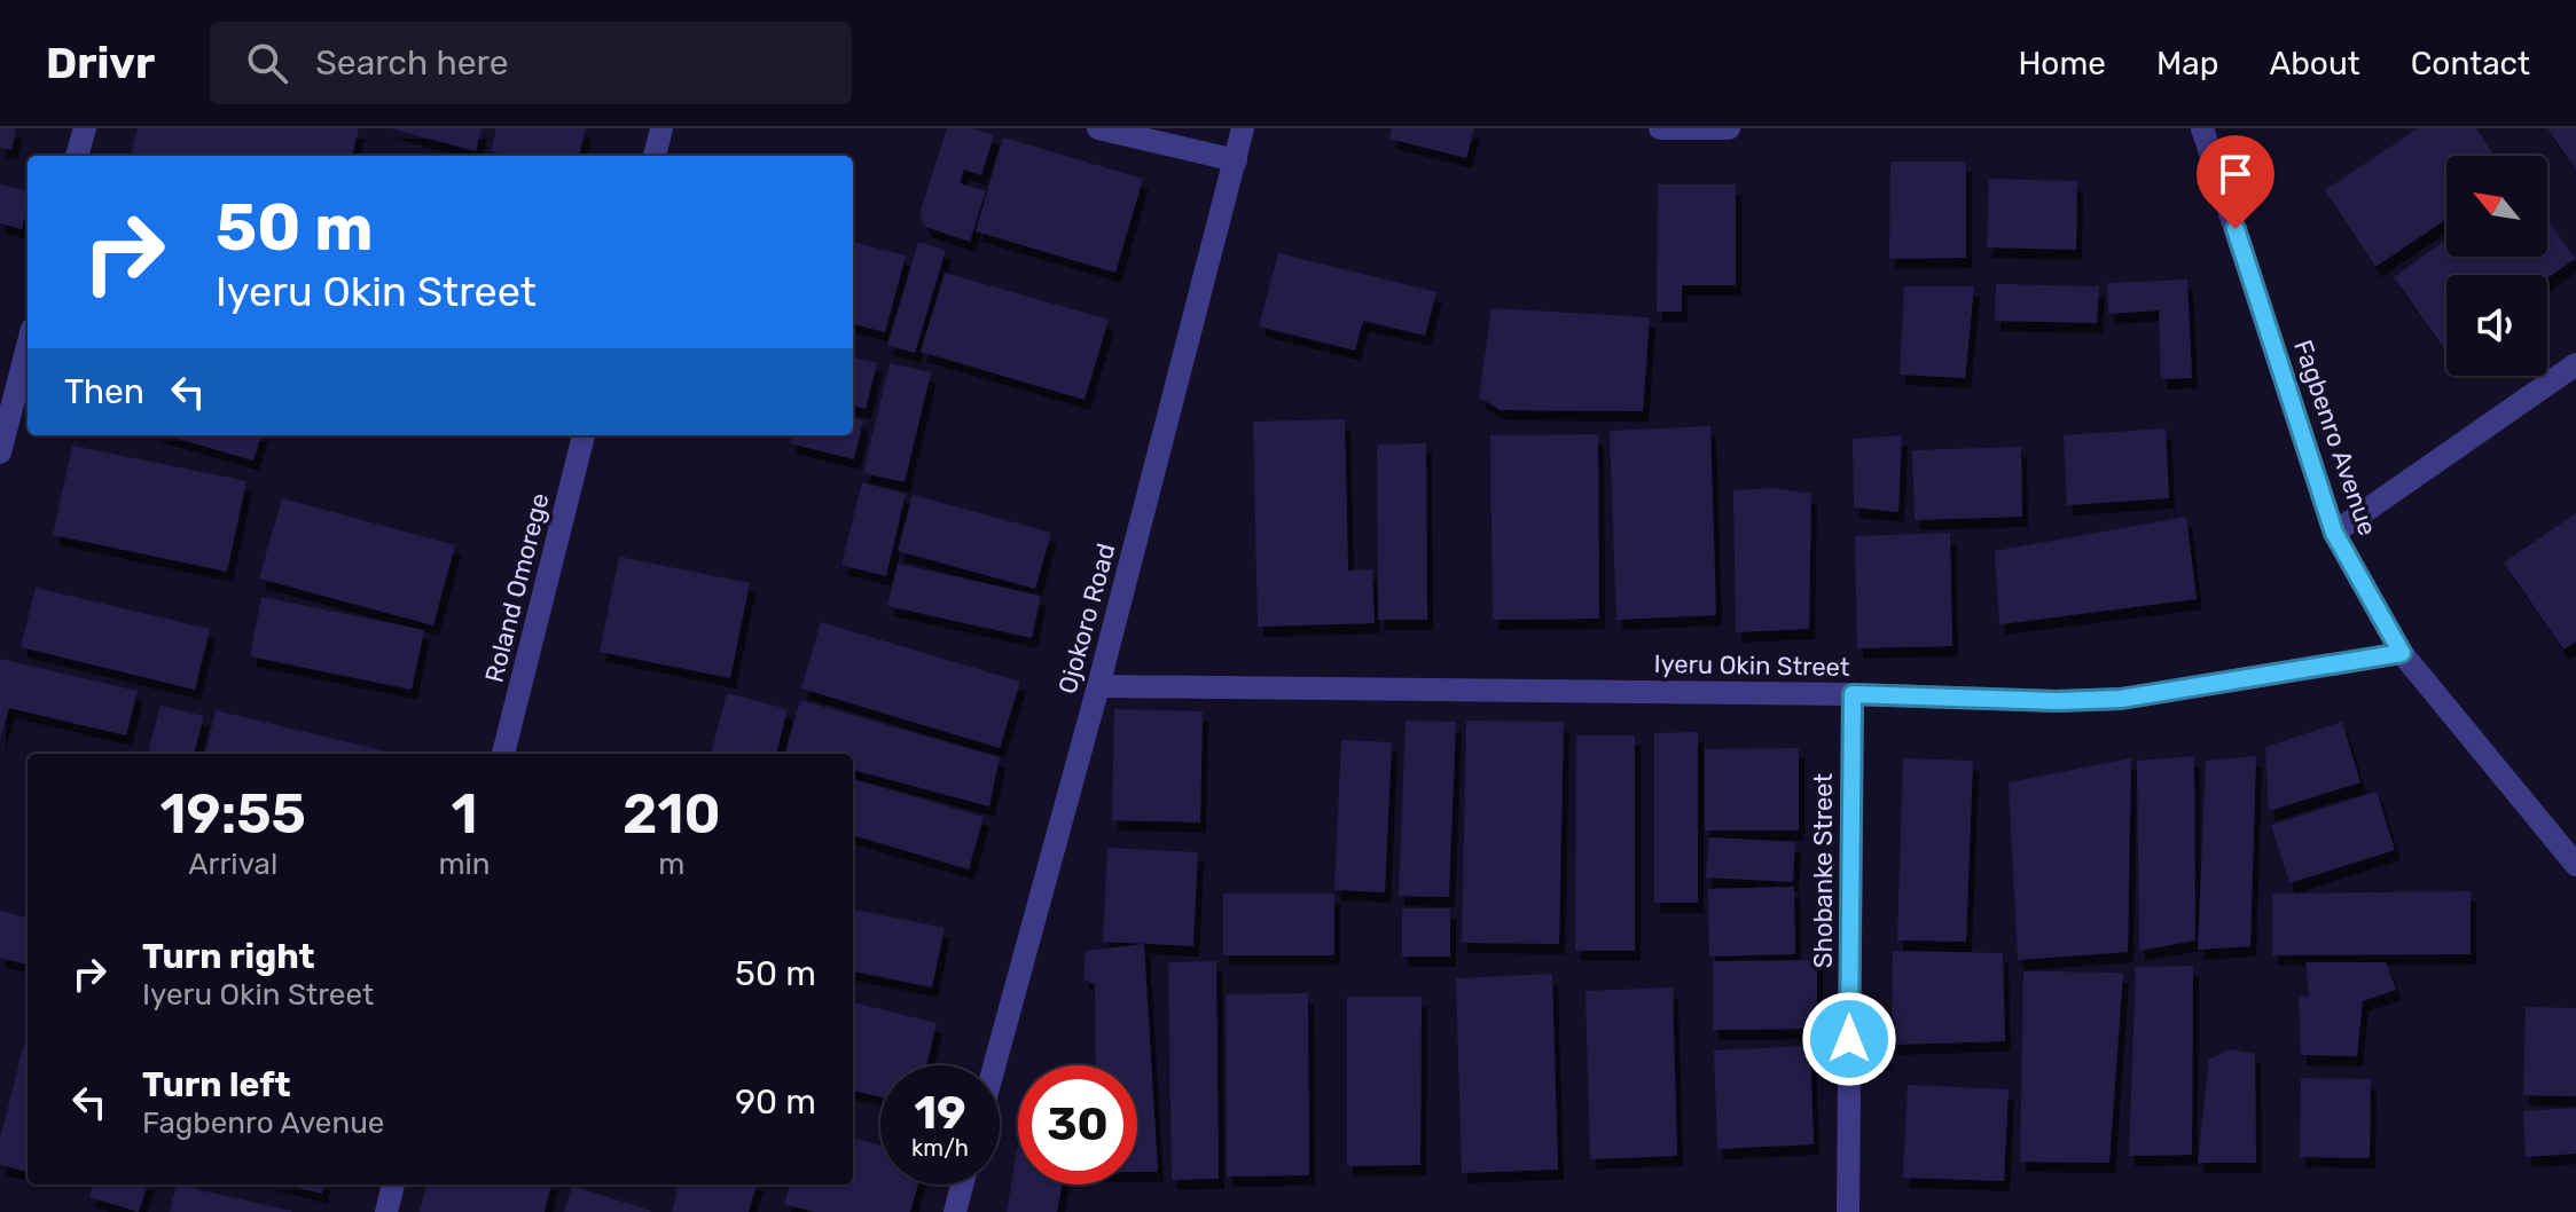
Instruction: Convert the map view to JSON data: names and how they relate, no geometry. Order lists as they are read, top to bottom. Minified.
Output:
{"streets":{"street":["Fagbenro Avenue","Roland Omorege","Ojokoro Road","Iyeru Okin Street","Shobanke Street"]},"crossings":[["Fagbenro Avenue","Iyeru Okin Street"],["Ojokoro Road","Iyeru Okin Street"],["Iyeru Okin Street","Shobanke Street"]],"north":"top left","page":{"header":"Drivr","search":"Search here","nav":["Home","Map","About","Contact"],"turn":["50 m","Iyeru Okin Street"],"then":"Then","eta":["19:55","Arrival","1","min","210","m"],"list":[{"name":"Turn right","note":"Iyeru Okin Street","value":"50 m"},{"name":"Turn left","note":"Fagbenro Avenue","value":"90 m"}],"speed":"19 km/h","limit":"30"}}
